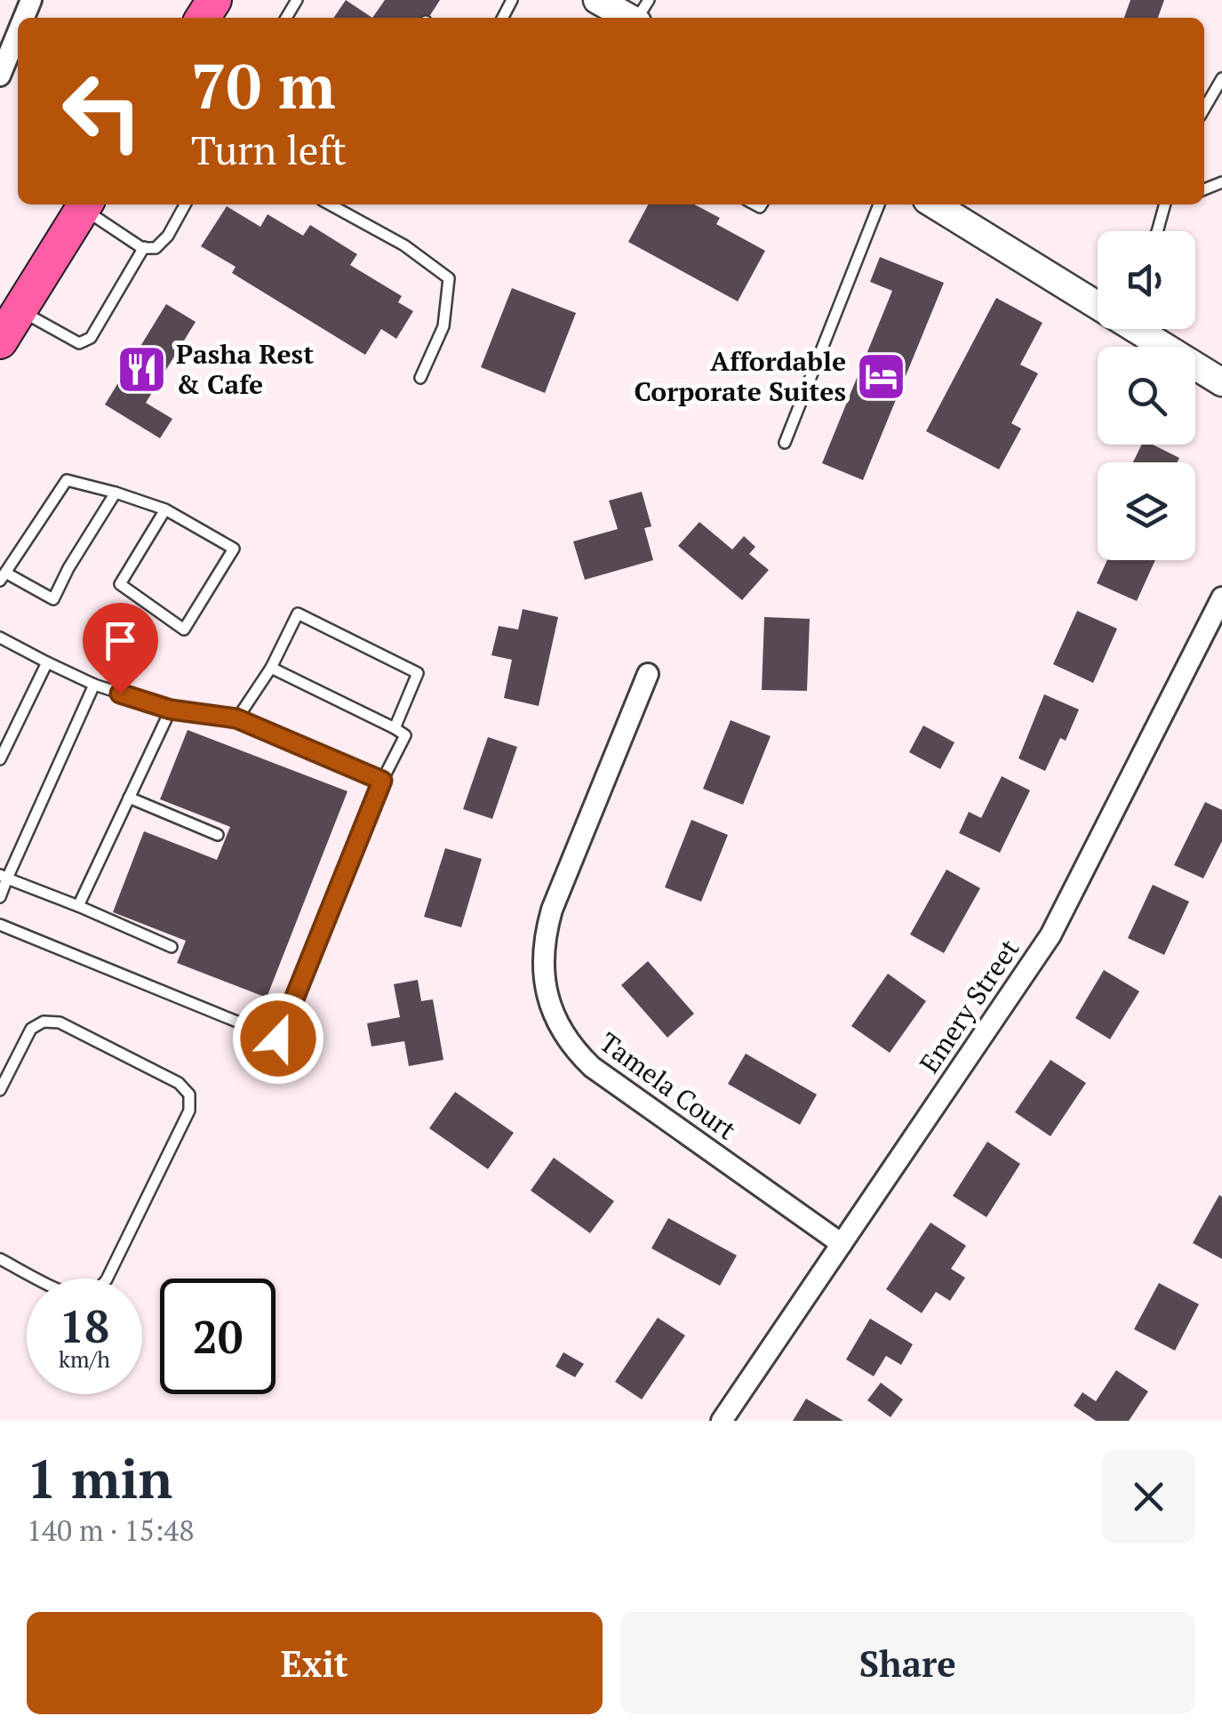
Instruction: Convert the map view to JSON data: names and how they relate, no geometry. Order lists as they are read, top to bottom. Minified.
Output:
{"streets":{"street":["Emery Street","Tamela Court"]},"crossings":[["Emery Street","Tamela Court"]],"places":{"restaurant":["Pasha Rest & Cafe"],"hotel":["Affordable Corporate Suites"]},"page":{"turn":["70 m","Turn left"],"speed":"18 km/h","limit":"20","heading":["1 min","140 m · 15:48"],"buttons":["Exit","Share"]}}
